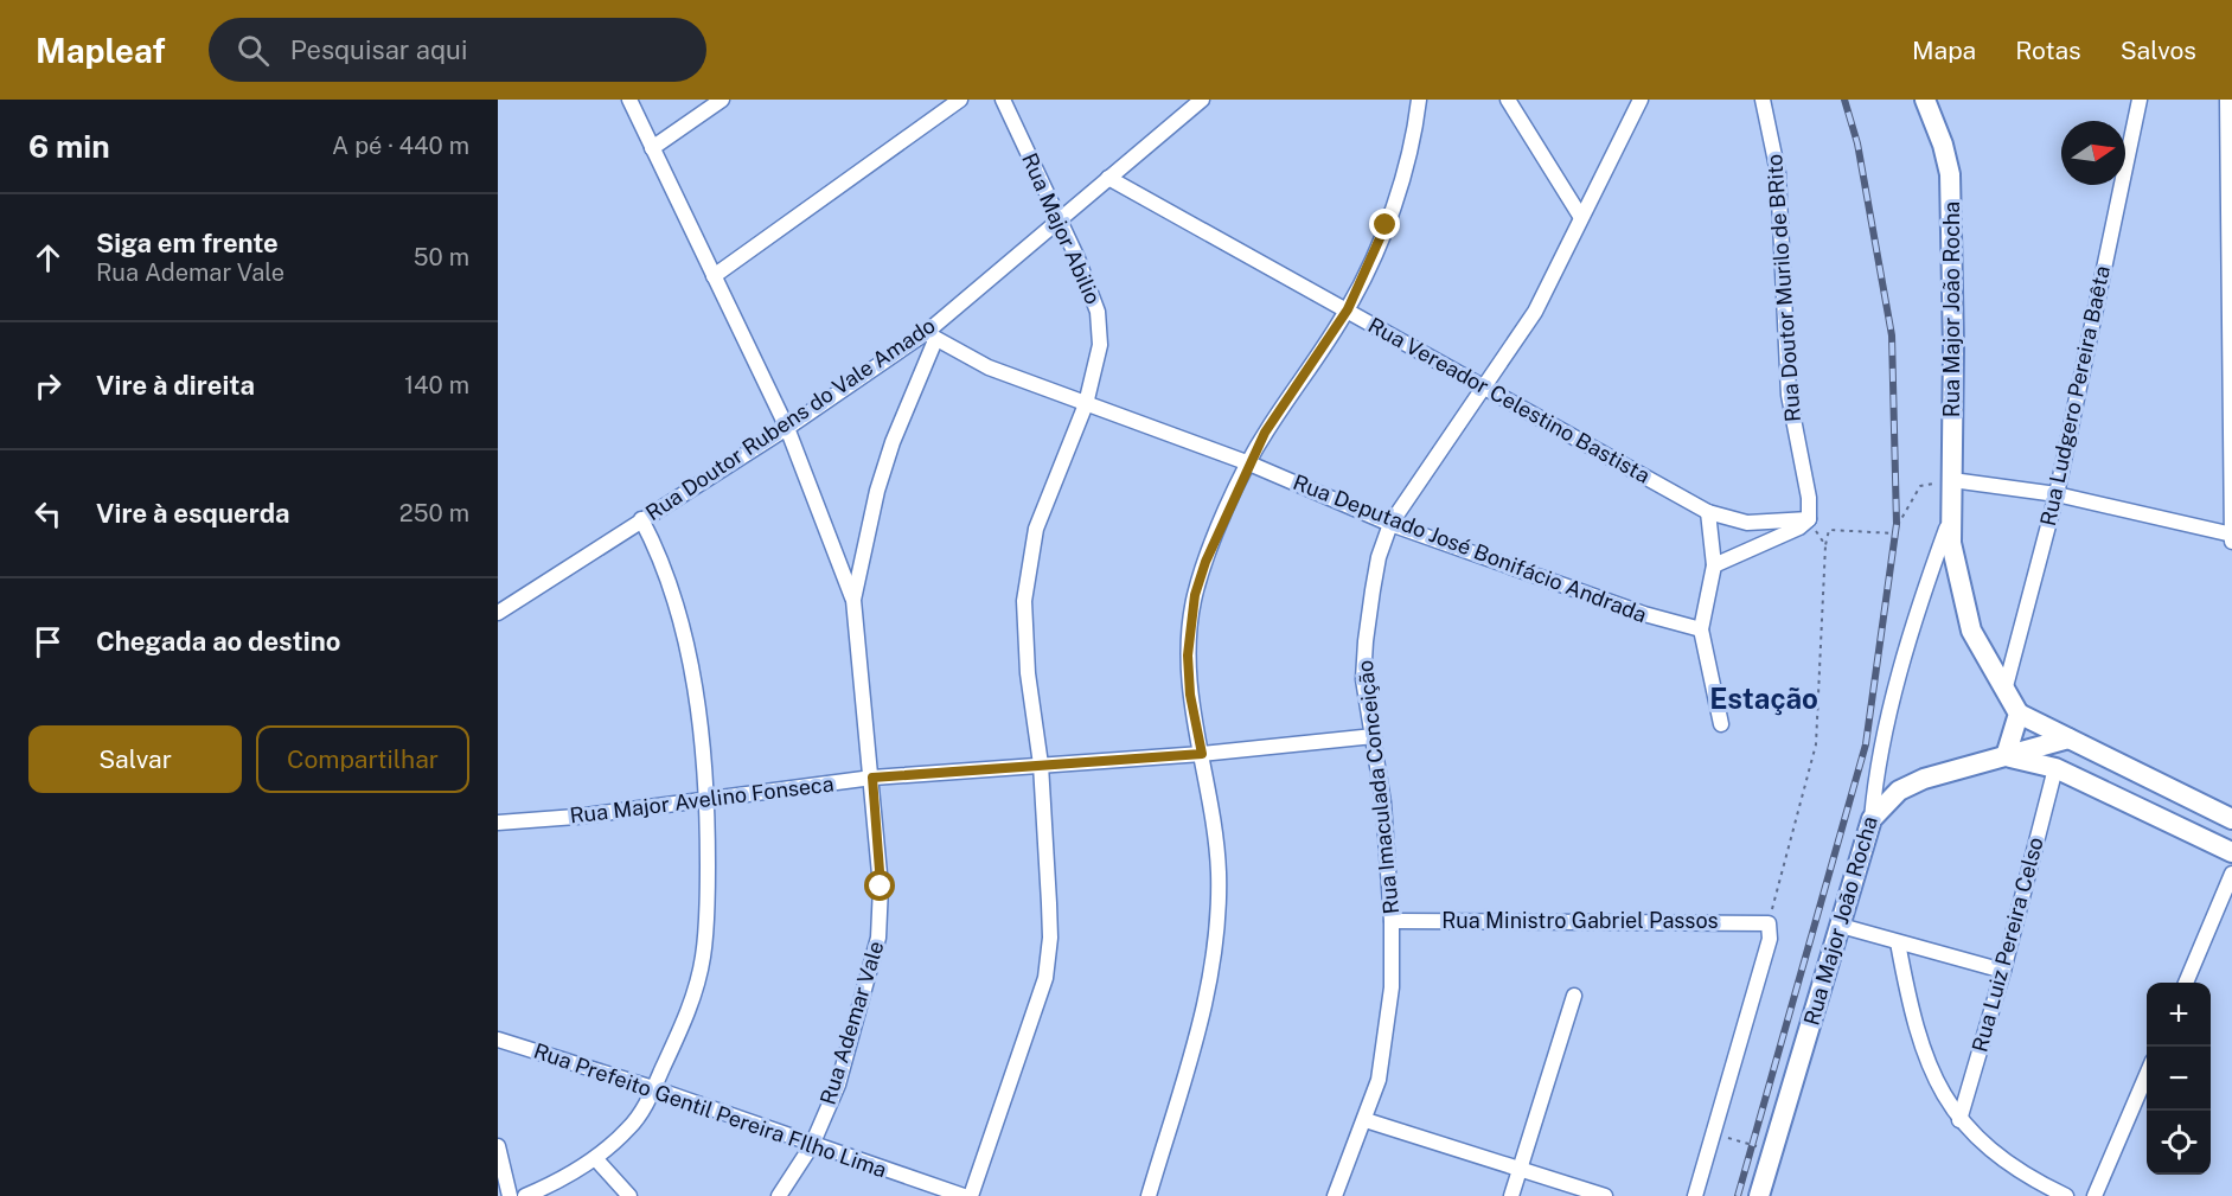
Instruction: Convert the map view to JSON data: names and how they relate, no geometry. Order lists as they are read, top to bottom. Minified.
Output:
{"streets":{"main road":["Rua Major João Rocha"],"street":["Rua Major Abilio","Rua Doutor Murilo de BRito","Rua Ludgero Pereira Baêta","Rua Vereador Celestino Bastista","Rua Doutor Rubens do Vale Amado","Rua Deputado José Bonifácio Andrada","Rua Imaculada Conceição","Rua Major Avelino Fonseca","Rua Ministro Gabriel Passos","Rua Luiz Pereira Celso","Rua Ademar Vale","Rua Prefeito Gentil Pereira FIlho Lima"]},"crossings":[["Rua Major Abilio","Rua Doutor Rubens do Vale Amado"],["Rua Major Abilio","Rua Deputado José Bonifácio Andrada"],["Rua Major Abilio","Rua Major Avelino Fonseca"],["Rua Doutor Murilo de BRito","Rua Vereador Celestino Bastista"],["Rua Major João Rocha","Rua Ludgero Pereira Baêta"],["Rua Major João Rocha","Rua Luiz Pereira Celso"],["Rua Vereador Celestino Bastista","Rua Doutor Rubens do Vale Amado"],["Rua Vereador Celestino Bastista","Rua Imaculada Conceição"],["Rua Doutor Rubens do Vale Amado","Rua Deputado José Bonifácio Andrada"],["Rua Doutor Rubens do Vale Amado","Rua Ademar Vale"],["Rua Deputado José Bonifácio Andrada","Rua Imaculada Conceição"],["Rua Deputado José Bonifácio Andrada","Rua Ademar Vale"],["Rua Imaculada Conceição","Rua Major Avelino Fonseca"],["Rua Imaculada Conceição","Rua Ministro Gabriel Passos"],["Rua Major Avelino Fonseca","Rua Ademar Vale"],["Rua Ademar Vale","Rua Prefeito Gentil Pereira FIlho Lima"]],"districts":["Estação"],"north":"right","page":{"header":"Mapleaf","search":"Pesquisar aqui","nav":["Mapa","Rotas","Salvos"],"heading":["6 min","A pé · 440 m"],"list":[["Siga em frente","Rua Ademar Vale","50 m"],["Vire à direita","140 m"],["Vire à esquerda","250 m"],"Chegada ao destino"],"buttons":["Salvar","Compartilhar"],"map_buttons":["+","−"]}}
